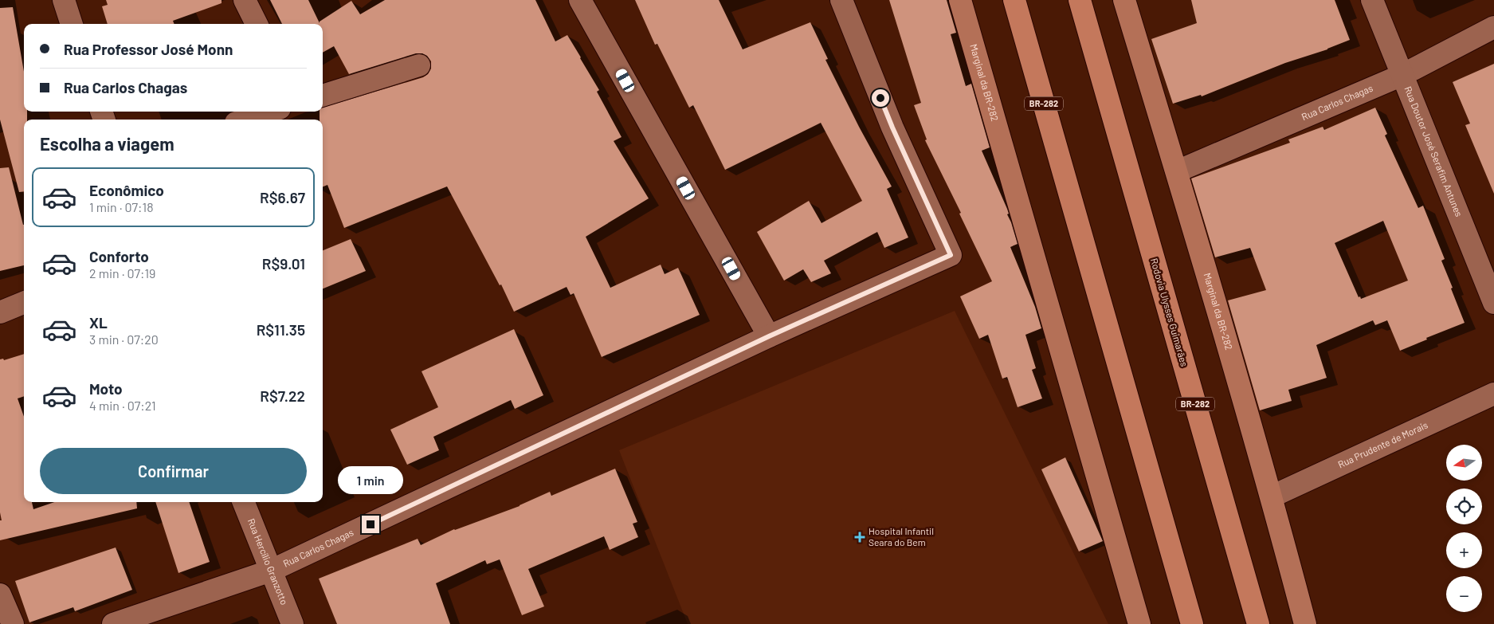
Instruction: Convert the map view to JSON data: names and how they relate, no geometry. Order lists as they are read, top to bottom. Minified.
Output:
{"streets":{"highway":["BR-282","Rodovia Ulysses Guimarães"],"main road":["Marginal da BR-282"],"street":["Rua Carlos Chagas","Rua Doutor José Serafim Antunes","Rua Prudente de Morais","Rua Hercílio Granzotto"]},"crossings":[["Marginal da BR-282","Rua Carlos Chagas"],["Marginal da BR-282","Rua Prudente de Morais"],["Rua Carlos Chagas","Rua Doutor José Serafim Antunes"],["Rua Carlos Chagas","Rua Hercílio Granzotto"]],"places":{"health":["Hospital Infantil Seara do Bem"]},"north":"left","page":{"banner":["Rua Professor José Monn","Rua Carlos Chagas"],"heading":"Escolha a viagem","list":[{"name":"Econômico","note":"1 min · 07:18","value":"R$6.67"},{"name":"Conforto","note":"2 min · 07:19","value":"R$9.01"},{"name":"XL","note":"3 min · 07:20","value":"R$11.35"},{"name":"Moto","note":"4 min · 07:21","value":"R$7.22"}],"buttons":"Confirmar","map_buttons":["+","−"],"bubble":"1 min"}}
